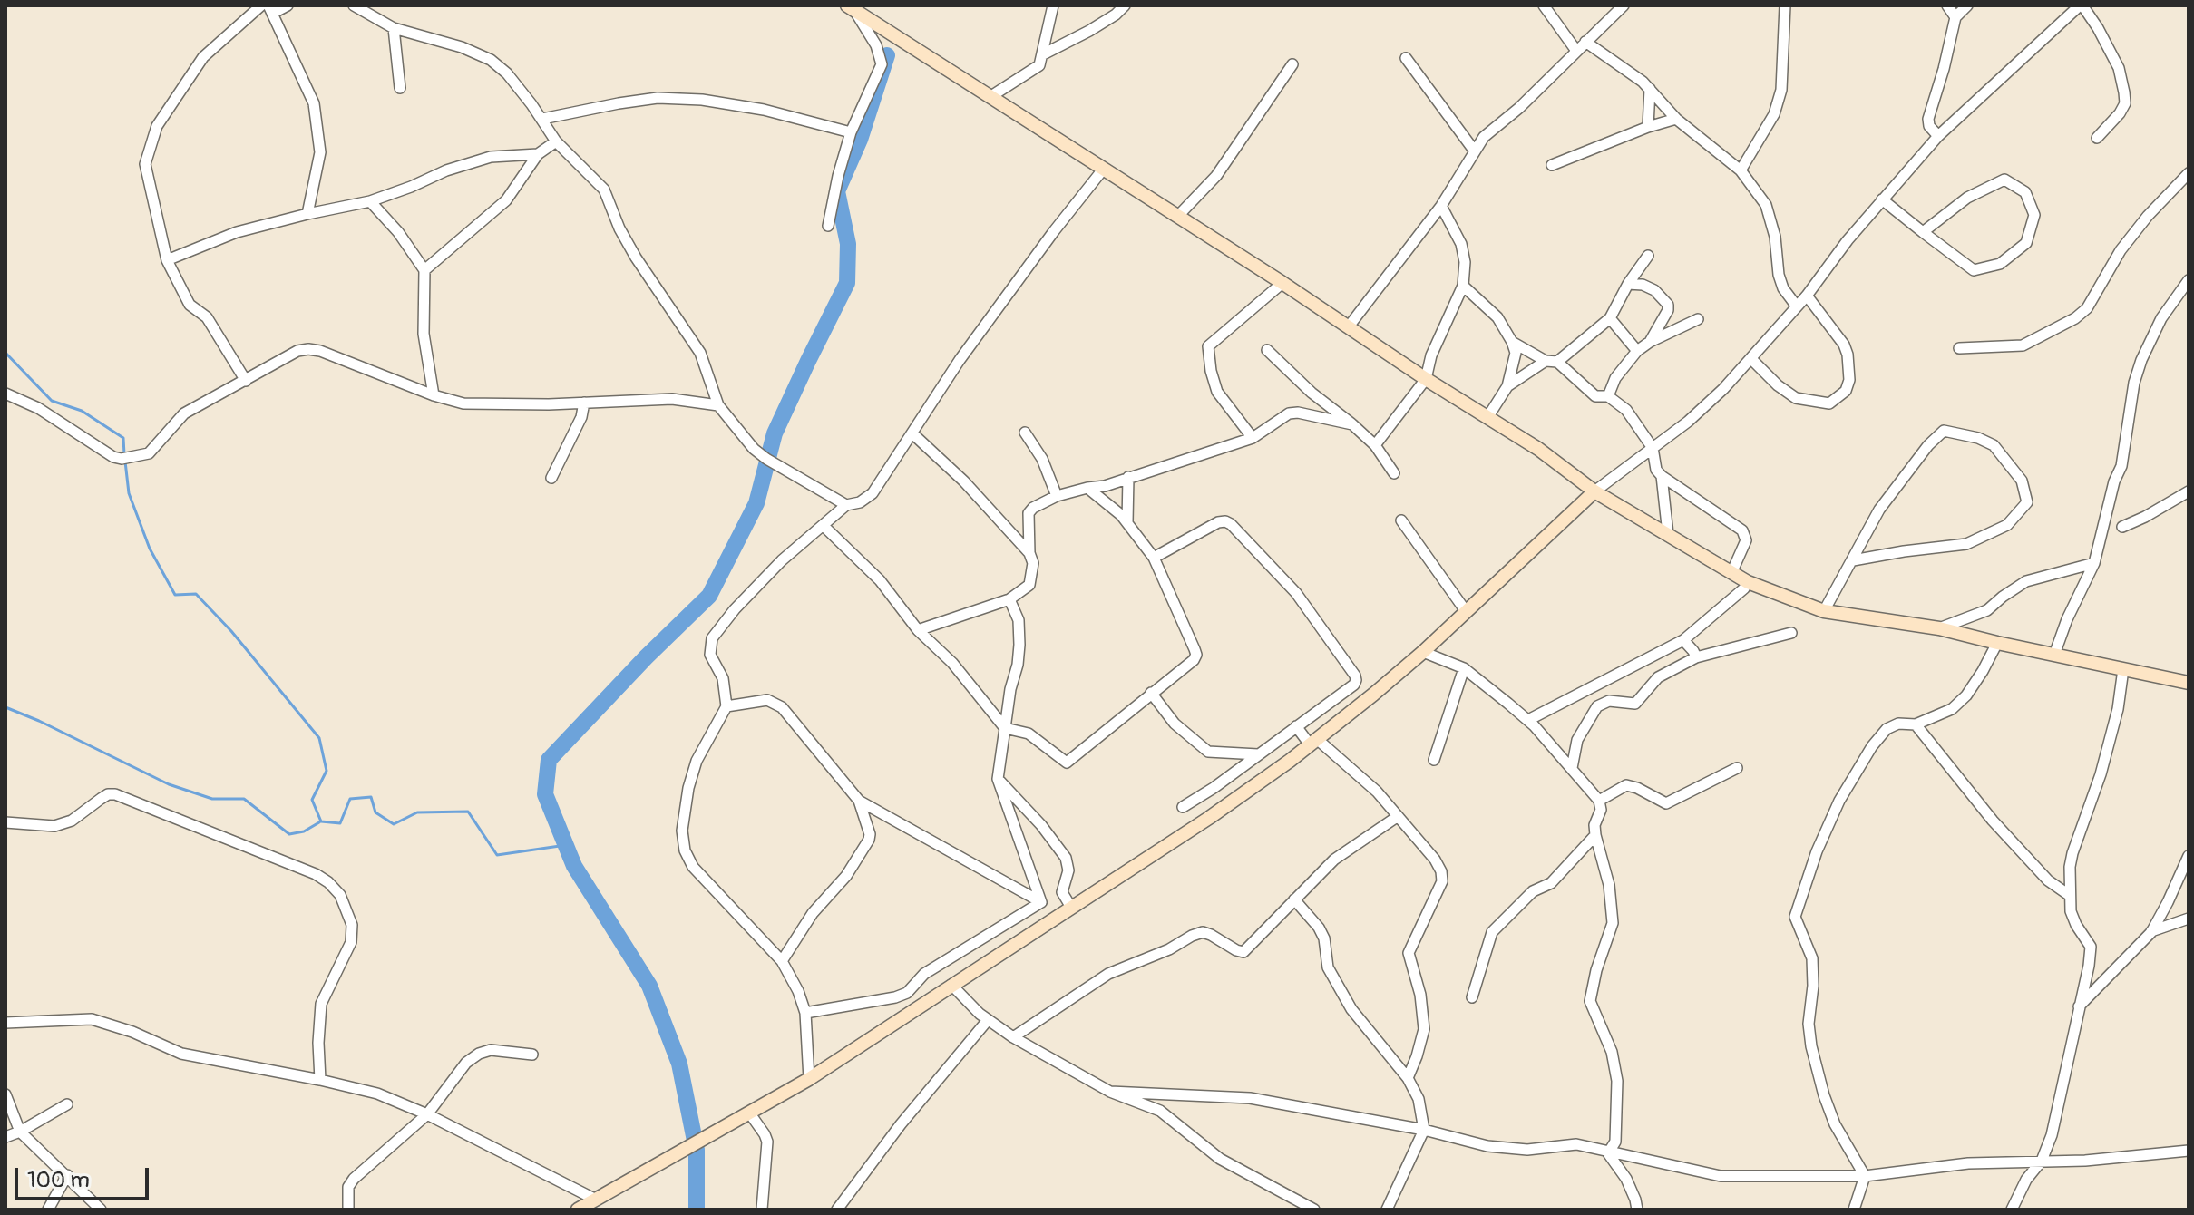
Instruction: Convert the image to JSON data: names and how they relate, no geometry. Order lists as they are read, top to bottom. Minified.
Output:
{"scale_bar":"100 m"}
